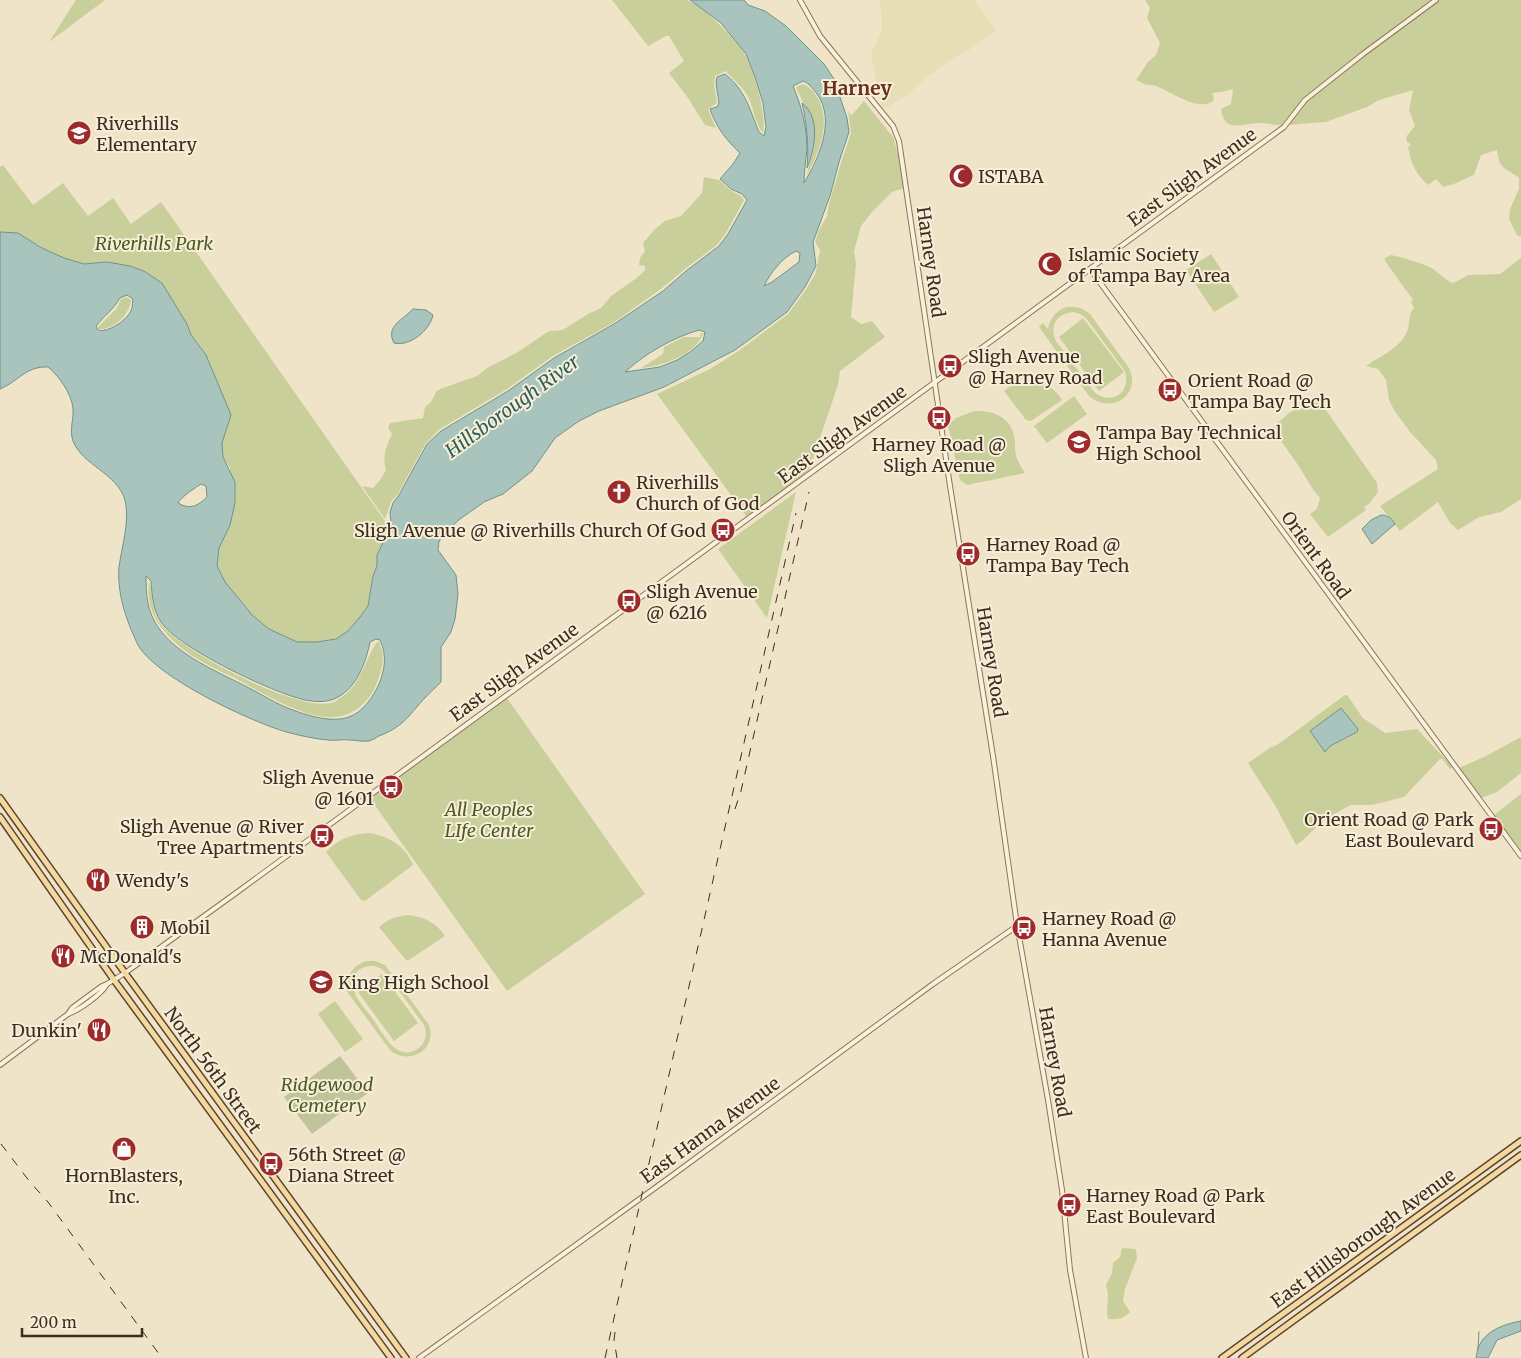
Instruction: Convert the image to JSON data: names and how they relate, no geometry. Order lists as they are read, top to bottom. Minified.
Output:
{"streets":{"main road":["North 56th Street","East Hillsborough Avenue"],"street":["East Sligh Avenue","Harney Road","Orient Road","East Hanna Avenue"]},"crossings":[["East Sligh Avenue","Harney Road"],["East Sligh Avenue","Orient Road"],["East Sligh Avenue","North 56th Street"],["Harney Road","East Hanna Avenue"]],"districts":["Harney"],"water":["Hillsborough River"],"parks":["Riverhills Park","All Peoples LIfe Center","Ridgewood Cemetery"],"places":{"school or university":["Riverhills Elementary","Tampa Bay Technical High School","King High School"],"mosque":["ISTABA","Islamic Society of Tampa Bay Area"],"bus stop":["Sligh Avenue @ Harney Road","Orient Road @ Tampa Bay Tech","Harney Road @ Sligh Avenue","Sligh Avenue @ Riverhills Church Of God","Harney Road @ Tampa Bay Tech","Sligh Avenue @ 6216","Sligh Avenue @ 1601","Orient Road @ Park East Boulevard","Sligh Avenue @ River Tree Apartments","Harney Road @ Hanna Avenue","56th Street @ Diana Street","Harney Road @ Park East Boulevard"],"church":["Riverhills Church of God"],"restaurant":["Wendy's","McDonald's","Dunkin'"],"building":["Mobil"],"shop":["HornBlasters, Inc."]},"scale_bar":"200 m"}
